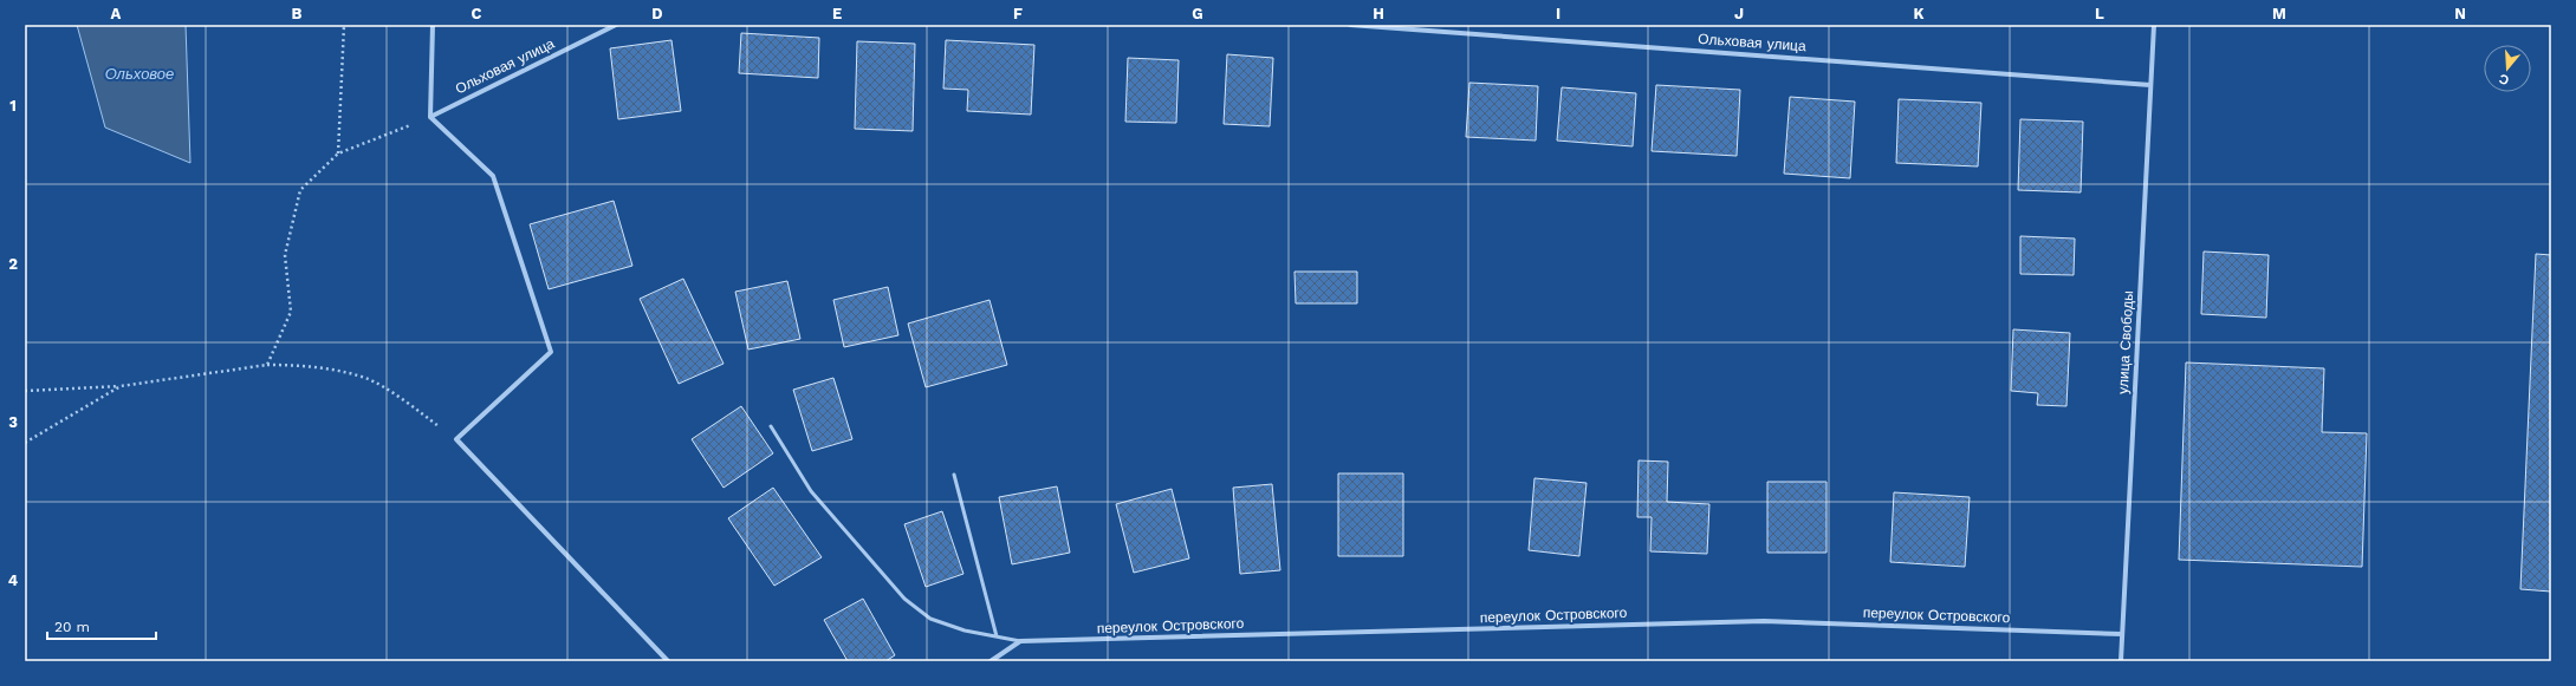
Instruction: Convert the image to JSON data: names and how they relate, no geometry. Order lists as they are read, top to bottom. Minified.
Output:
{"streets":{"street":["Ольховая улица","улица Свободы","переулок Островского"]},"crossings":[["Ольховая улица","улица Свободы"],["улица Свободы","переулок Островского"]],"water":["Ольховое"],"scale_bar":"20 m","north":"bottom","grid":{"columns":["A","B","C","D","E","F","G","H","I","J","K","L","M","N"],"rows":["1","2","3","4"]}}
